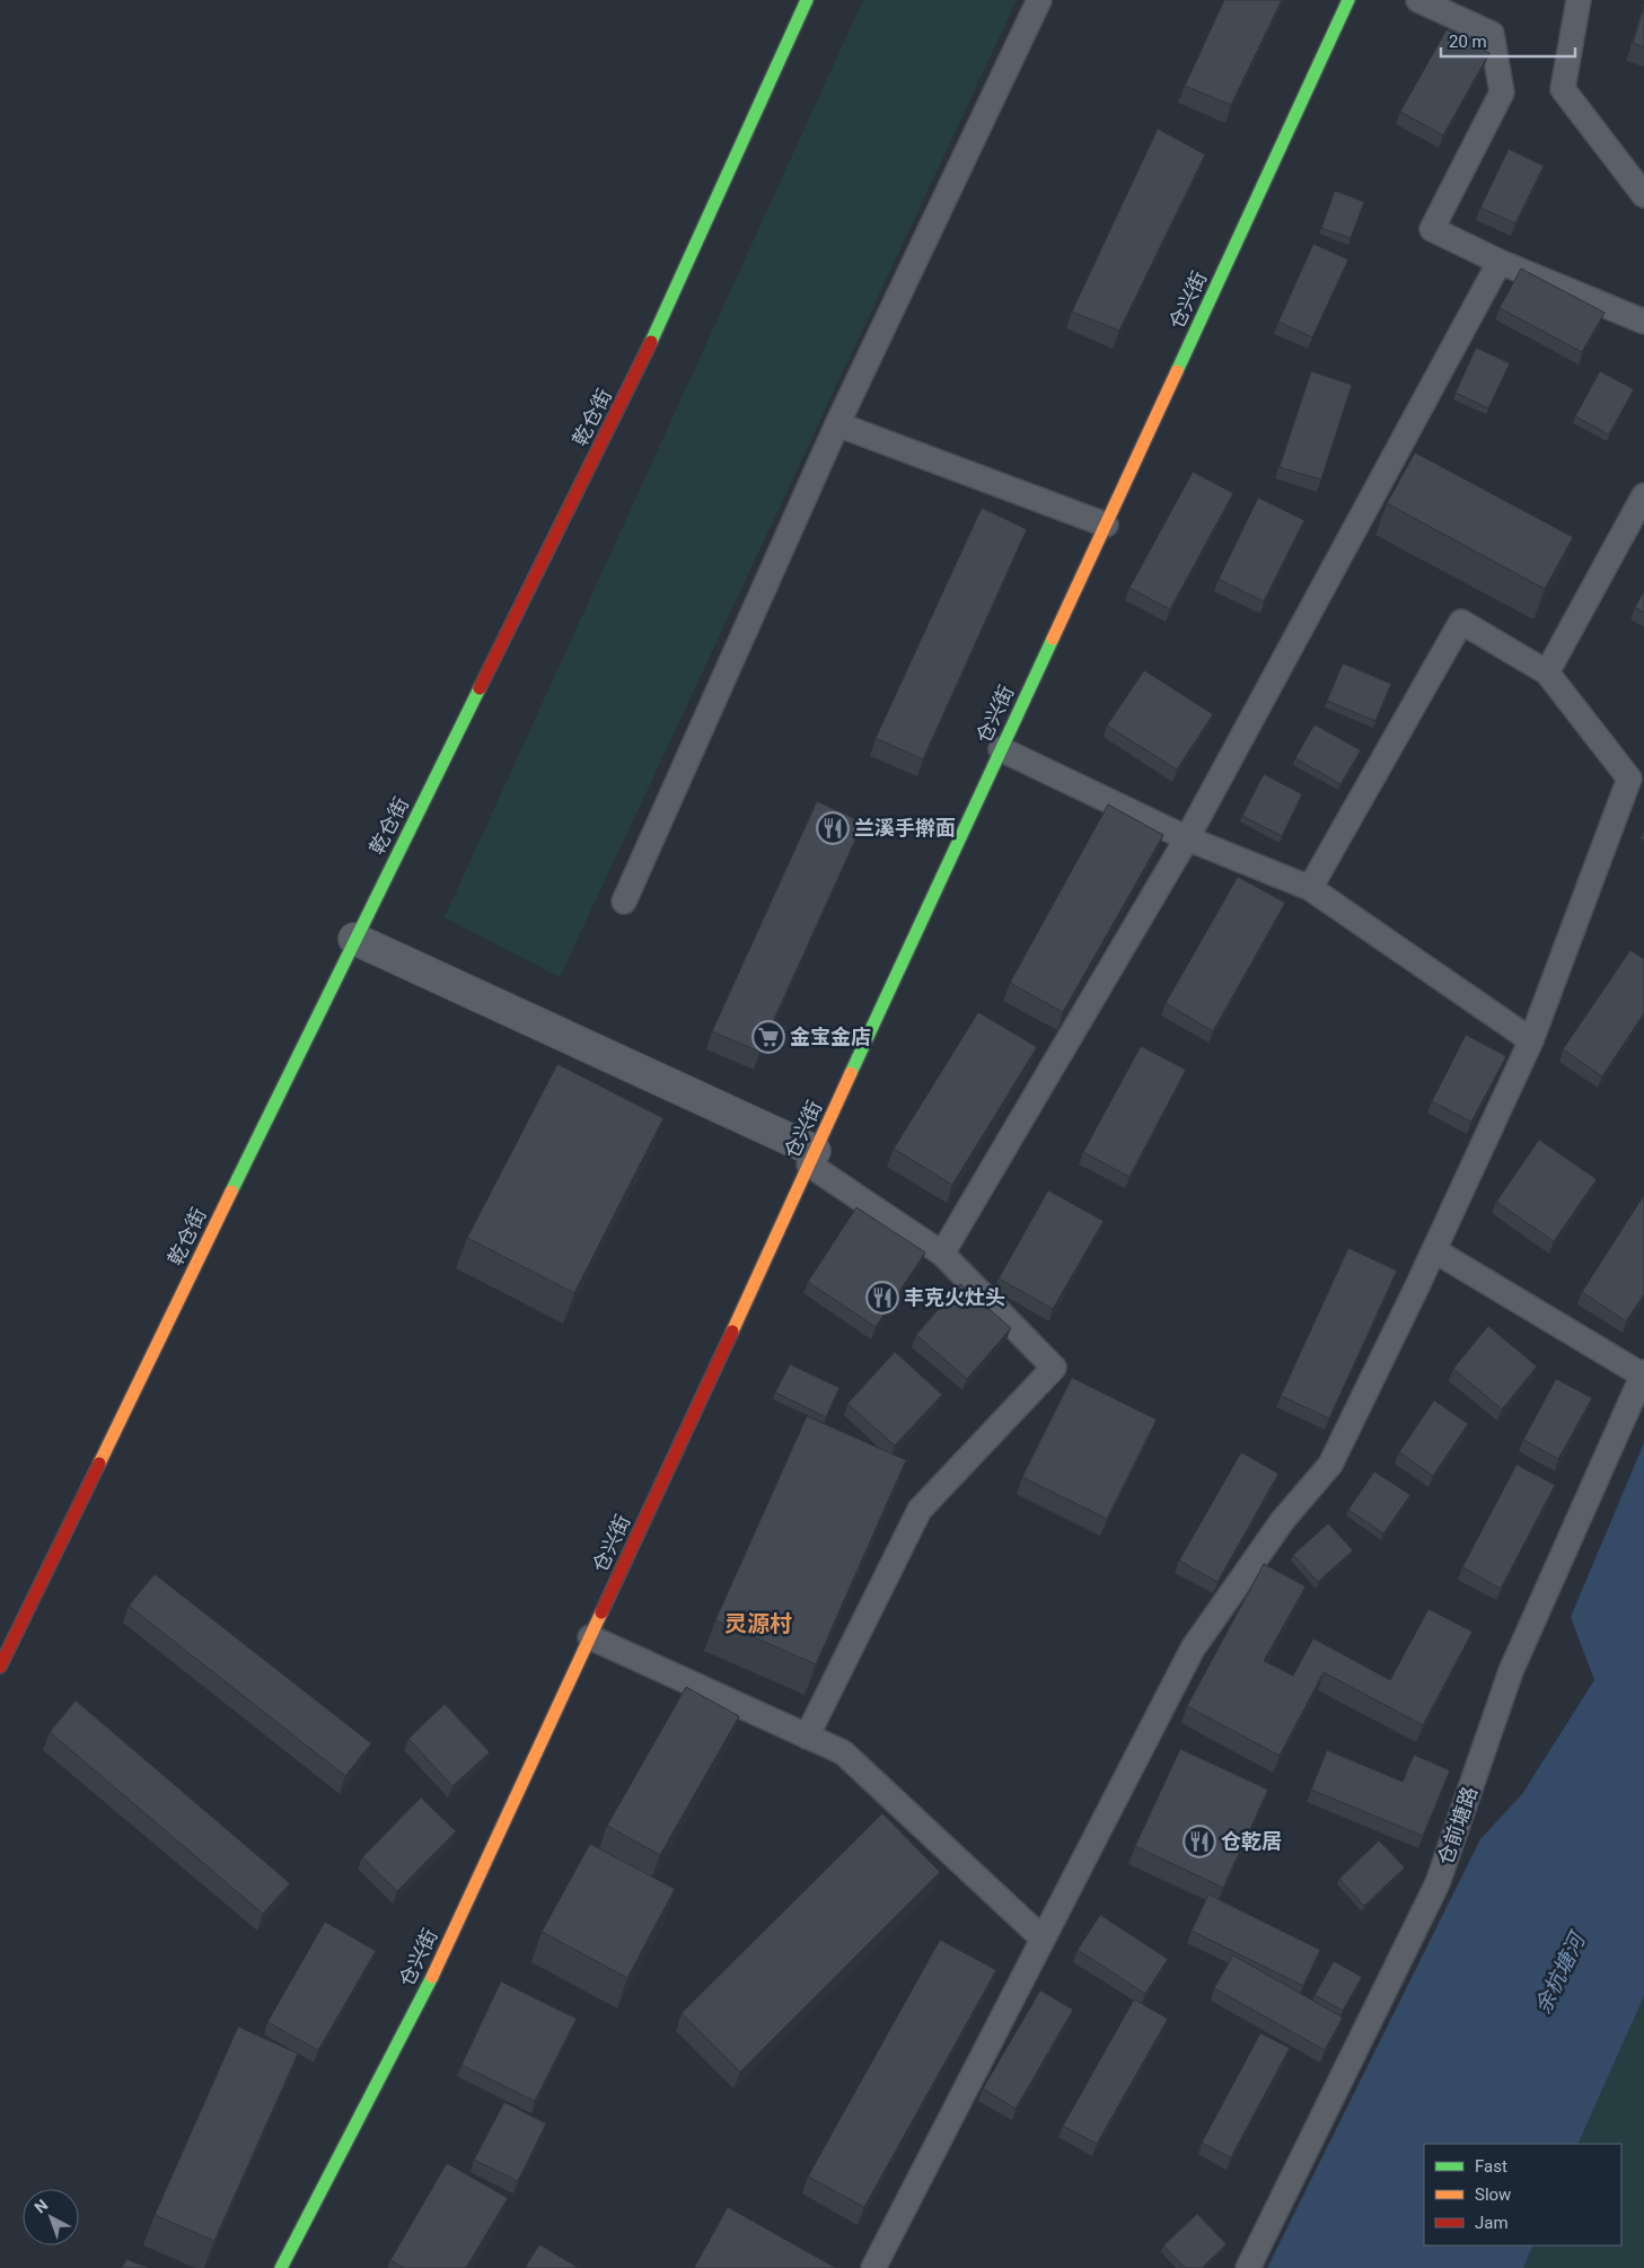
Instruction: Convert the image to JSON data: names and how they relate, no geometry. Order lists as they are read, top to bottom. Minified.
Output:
{"streets":{"street":["仓兴街","乾仓街"],"lane":["仓前塘路"]},"districts":["灵源村"],"water":["余杭塘河"],"places":{"restaurant":["兰溪手擀面","丰克火灶头","仓乾居"],"supermarket":["金宝金店"]},"legend":["Fast","Slow","Jam"],"scale_bar":"20 m","north":"top left"}
